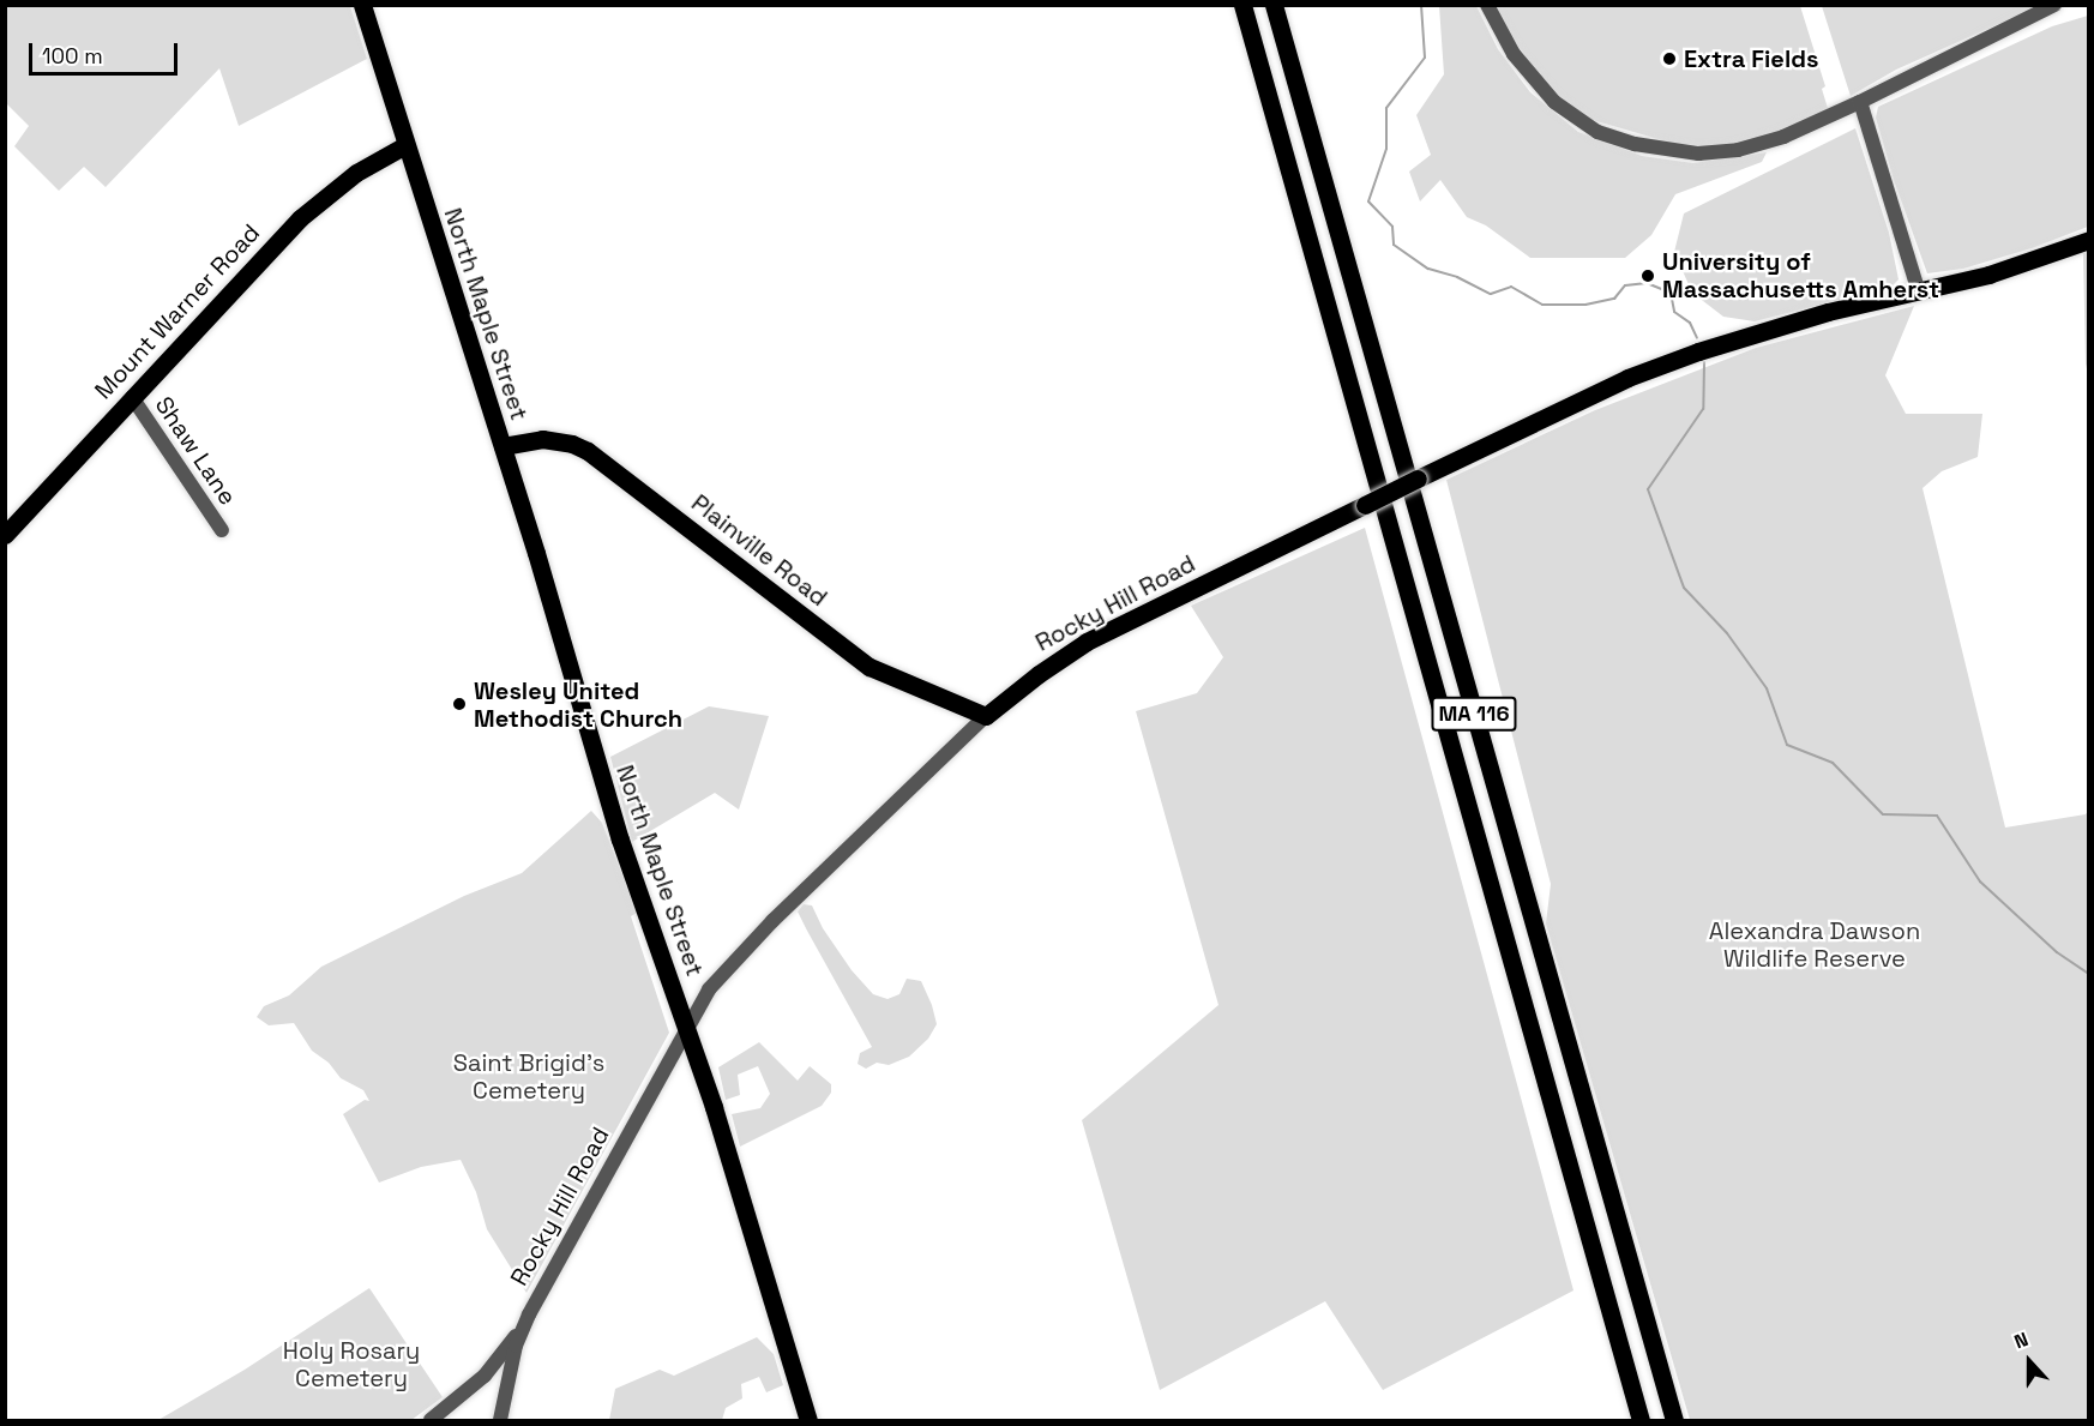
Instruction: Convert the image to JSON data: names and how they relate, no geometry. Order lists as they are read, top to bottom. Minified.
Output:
{"streets":{"main road":["Mount Warner Road","North Maple Street","Plainville Road","Rocky Hill Road","MA 116"],"street":["Shaw Lane"]},"crossings":[["Mount Warner Road","North Maple Street"],["Mount Warner Road","Shaw Lane"],["North Maple Street","Plainville Road"],["North Maple Street","Rocky Hill Road"],["Plainville Road","Rocky Hill Road"]],"parks":["Alexandra Dawson Wildlife Reserve","Saint Brigid's Cemetery","Holy Rosary Cemetery"],"places":["Extra Fields","University of Massachusetts Amherst","Wesley United Methodist Church"],"scale_bar":"100 m","north":"top"}
